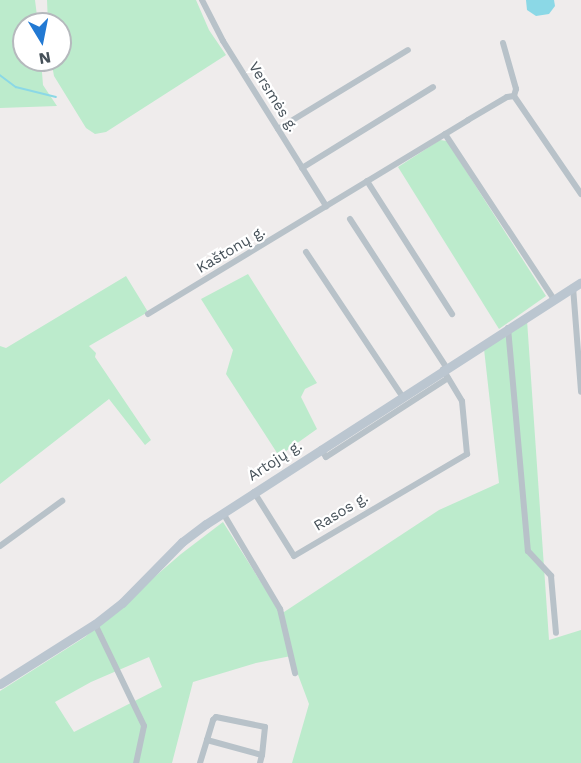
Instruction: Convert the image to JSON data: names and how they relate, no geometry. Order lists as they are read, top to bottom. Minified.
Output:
{"streets":{"main road":["Artojų g."],"street":["Versmės g.","Kaštonų g.","Rasos g."]},"crossings":[["Versmės g.","Kaštonų g."],["Artojų g.","Rasos g."]],"north":"bottom"}
